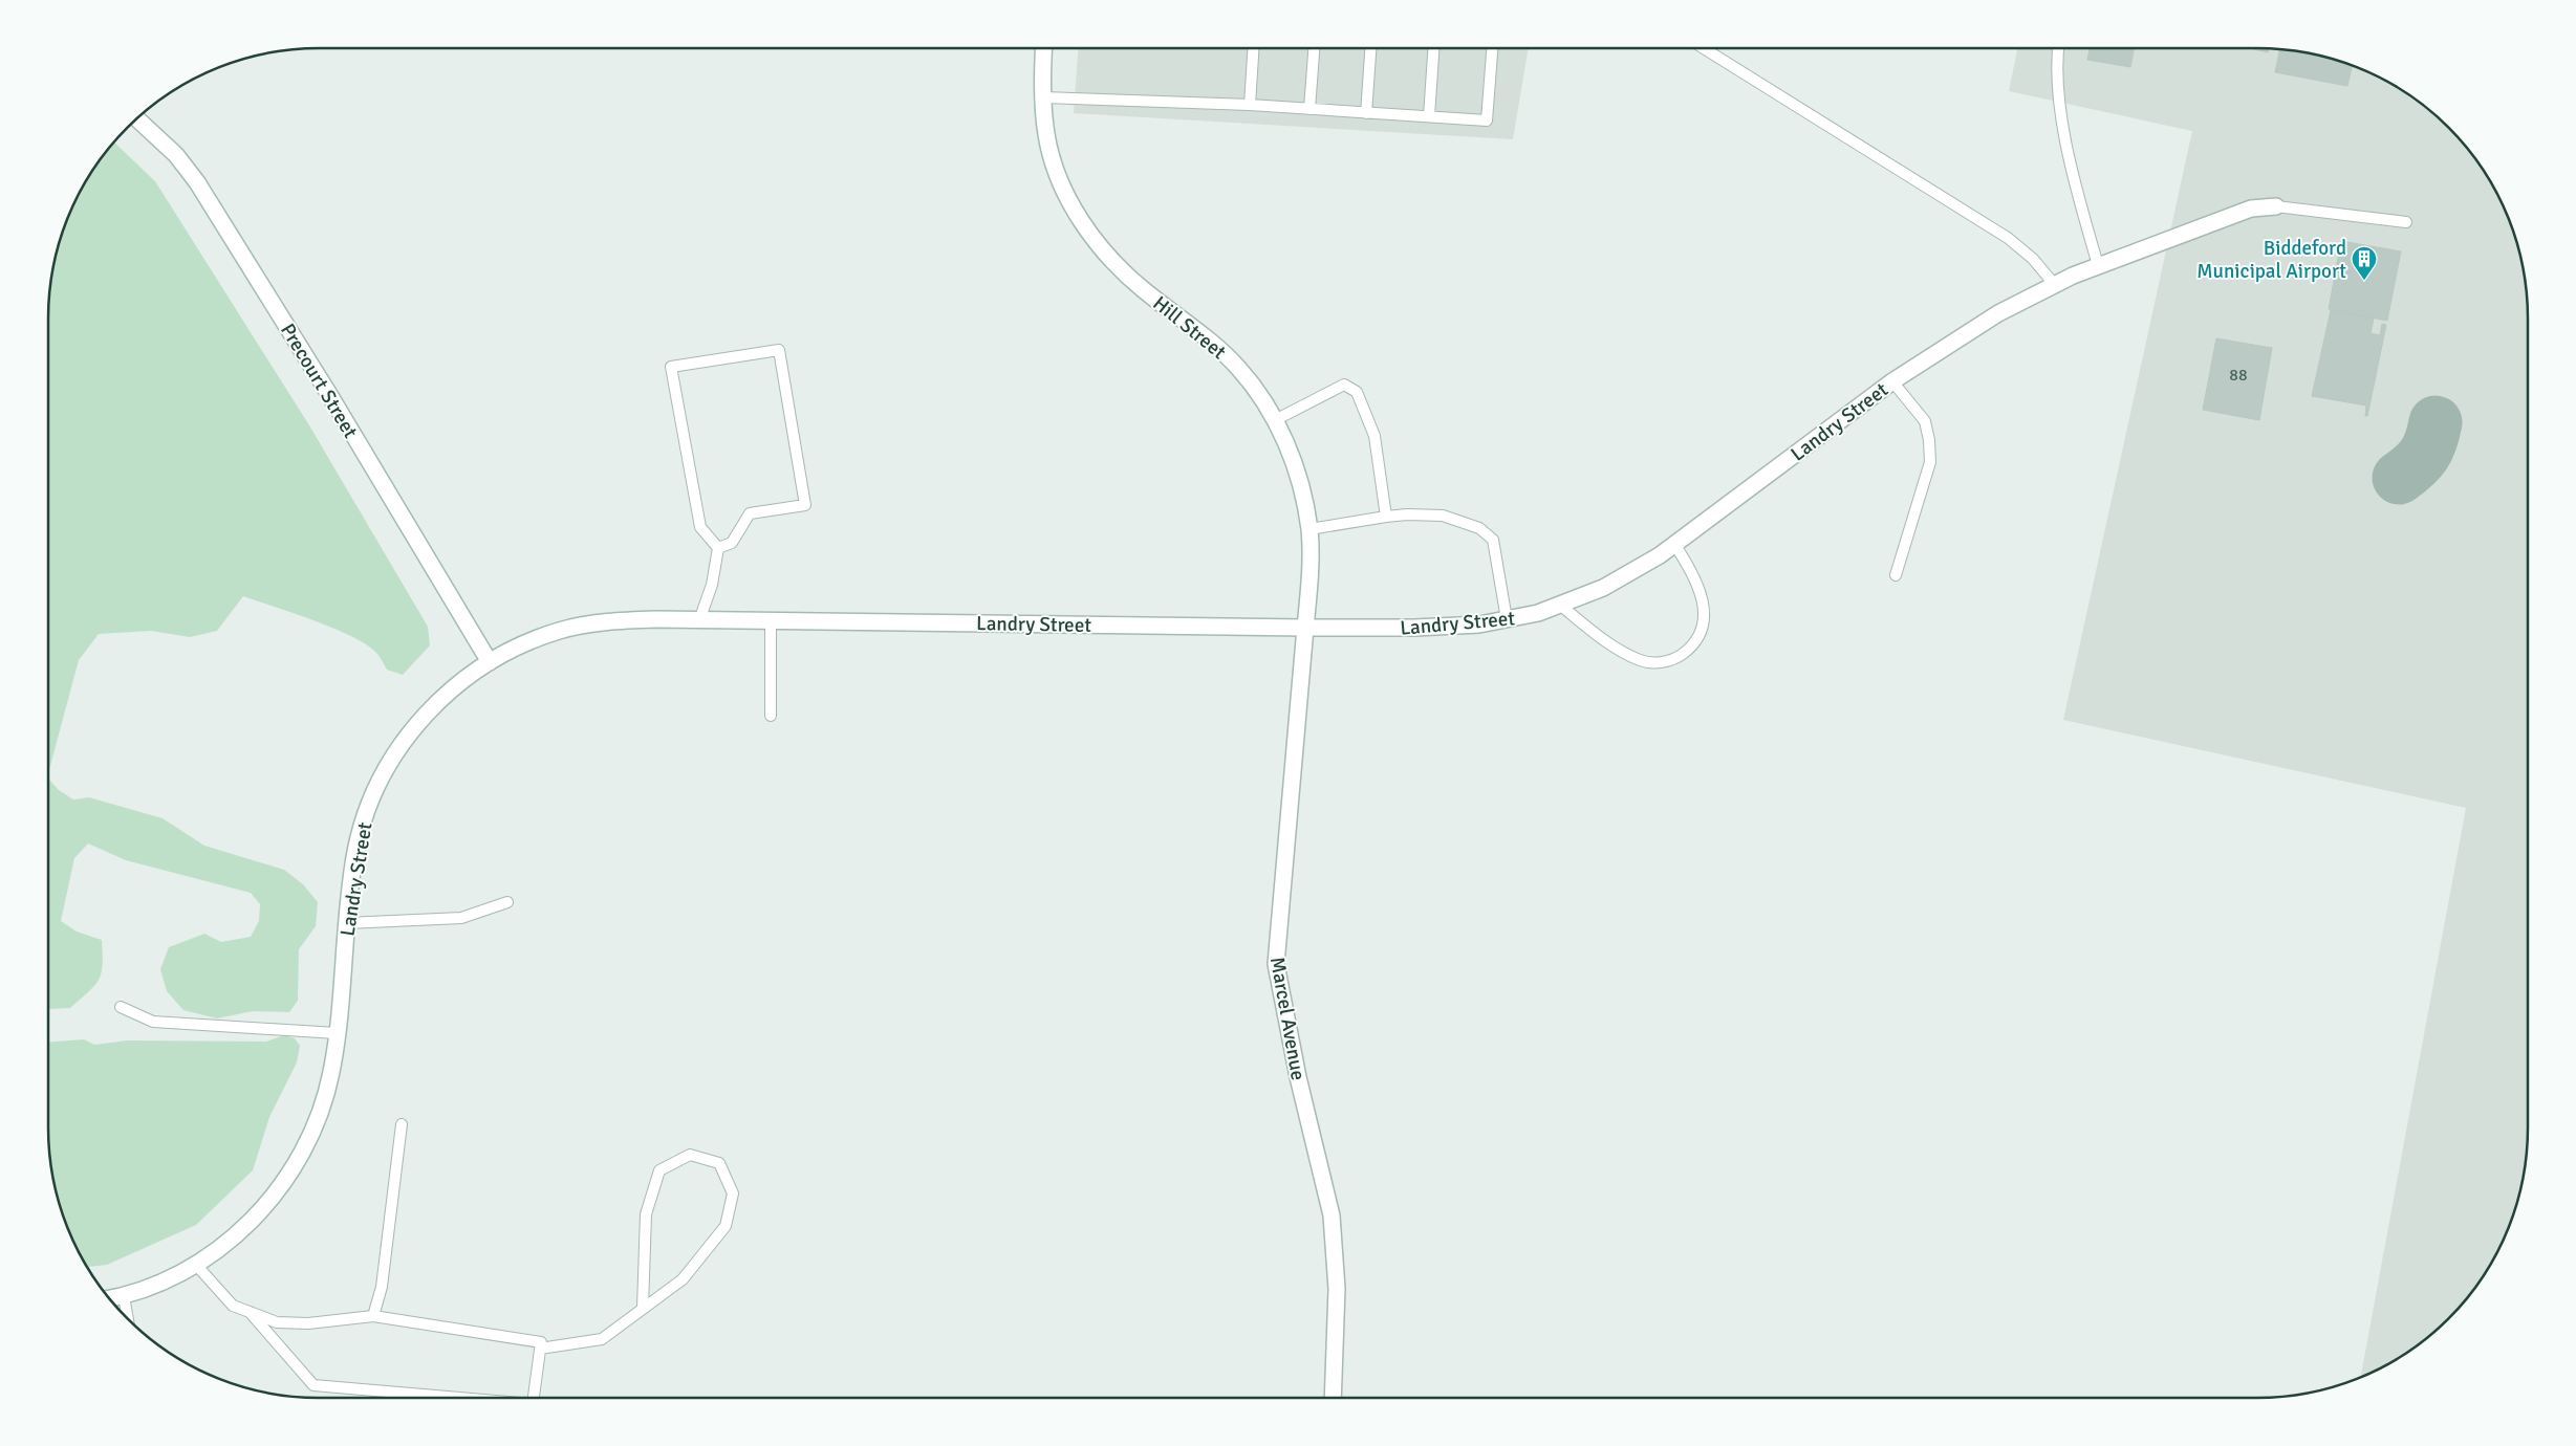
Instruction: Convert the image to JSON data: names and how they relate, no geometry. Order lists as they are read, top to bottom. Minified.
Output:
{"streets":{"street":["Hill Street","Precourt Street","Landry Street","Marcel Avenue"]},"crossings":[["Hill Street","Landry Street"],["Hill Street","Marcel Avenue"],["Precourt Street","Landry Street"],["Landry Street","Marcel Avenue"]],"places":{"building":["Biddeford Municipal Airport"]},"house_numbers":["88"]}
